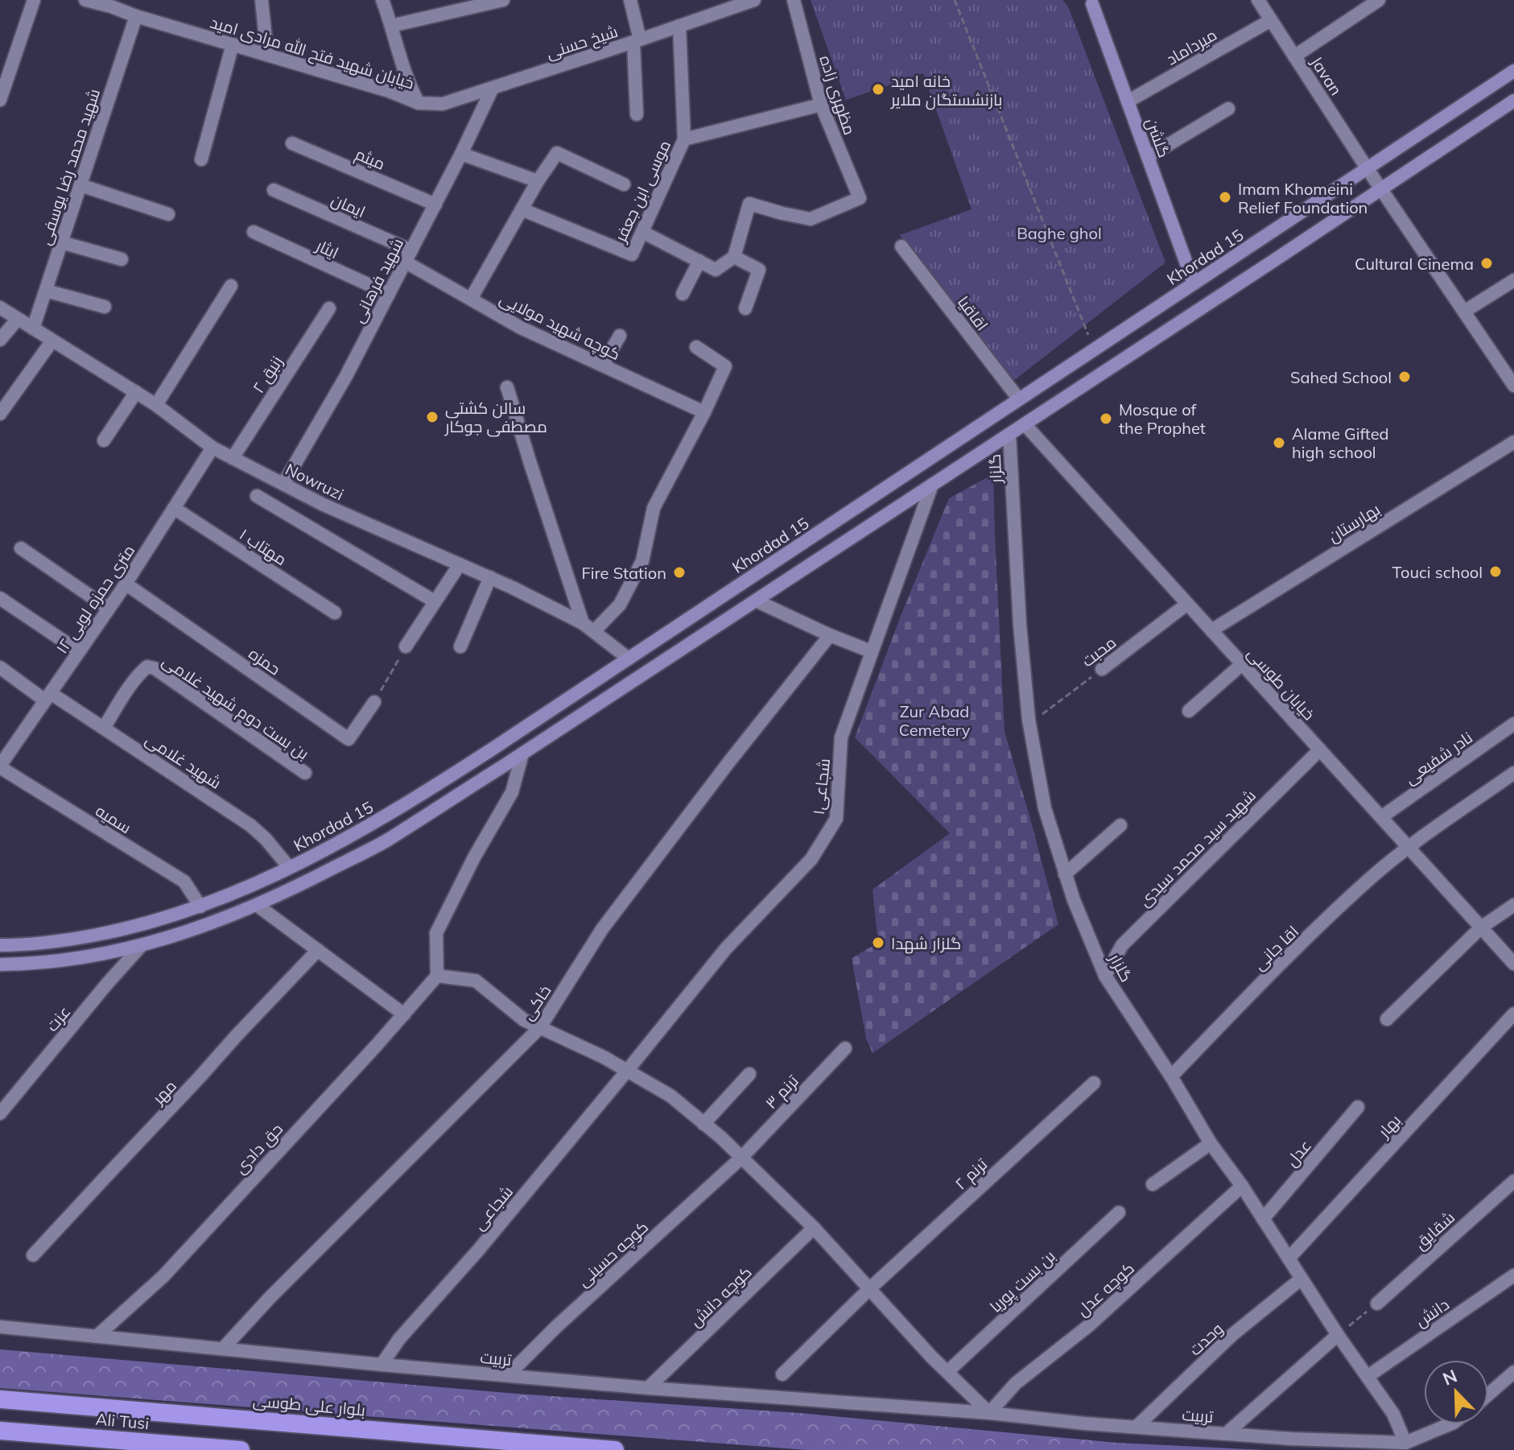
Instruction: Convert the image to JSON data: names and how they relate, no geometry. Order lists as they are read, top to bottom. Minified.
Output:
{"streets":{"highway":["بلوار علی طوسی","Ali Tusi"],"main road":["گلشن","Khordad 15"],"street":["شیخ حسنی","میرداماد","خیابان شهید فتح الله مرادی امید","Javan","مظهری زاده","میثم","شهید محمد رضا یوسفی","موسی ابن جعفر","ایمان","ایثار","شهید فرهانی","اقاقیا","کوچه شهید مولایی","زنبق ۲","گلزار","Nowruzi","بهارستان","مهتاب ۱","۱۲ متری حمزه لویی","محبت","حمزه","خیابان طوسی","بن بست دوم شهید غلامی","نادر شفیعی","شهید غلامی","شجاعی۱","سمیه","شهید سید محمد سیدی","اقا جانی","خاکی","عزت","مهر","ترنم ۳","بهار","حق دادی","عدل","ترنم ۲","شجاعی","شقایق","کوچه حسینی","بن بست پوریا","کوچه عدل","کوچه دانش","دانش","وحدت","تربیت"]},"crossings":[["شیخ حسنی","خیابان شهید فتح الله مرادی امید"],["شیخ حسنی","شهید فرهانی"],["میرداماد","Javan"],["میرداماد","گلشن"],["خیابان شهید فتح الله مرادی امید","شهید محمد رضا یوسفی"],["Javan","Khordad 15"],["گلشن","Khordad 15"],["میثم","شهید فرهانی"],["شهید محمد رضا یوسفی","Nowruzi"],["ایمان","شهید فرهانی"],["ایمان","کوچه شهید مولایی"],["ایثار","شهید فرهانی"],["Khordad 15","اقاقیا"],["Khordad 15","Nowruzi"],["Khordad 15","شهید غلامی"],["Khordad 15","سمیه"],["شهید فرهانی","کوچه شهید مولایی"],["شهید فرهانی","Nowruzi"],["زنبق ۲","Nowruzi"],["گلزار","محبت"],["گلزار","شهید سید محمد سیدی"],["گلزار","اقا جانی"],["گلزار","بهار"],["گلزار","عدل"],["گلزار","کوچه عدل"],["گلزار","دانش"],["گلزار","وحدت"],["گلزار","تربیت"],["Nowruzi","۱۲ متری حمزه لویی"],["بهارستان","خیابان طوسی"],["مهتاب ۱","۱۲ متری حمزه لویی"],["۱۲ متری حمزه لویی","حمزه"],["۱۲ متری حمزه لویی","شهید غلامی"],["۱۲ متری حمزه لویی","سمیه"],["محبت","خیابان طوسی"],["خیابان طوسی","نادر شفیعی"],["خیابان طوسی","شهید سید محمد سیدی"],["خیابان طوسی","اقا جانی"],["بن بست دوم شهید غلامی","شهید غلامی"],["شجاعی۱","شجاعی"],["خاکی","تربیت"],["ترنم ۳","کوچه حسینی"],["حق دادی","تربیت"],["شجاعی","تربیت"],["کوچه حسینی","تربیت"],["کوچه عدل","تربیت"],["کوچه دانش","تربیت"],["وحدت","تربیت"]],"parks":["Baghe ghol","Zur Abad Cemetery"],"places":["خانه امید بازنشستگان ملایر","Imam Khomeini Relief Foundation","Cultural Cinema","Sahed School","سالن کشتی مصطفی جوکار","Mosque of the Prophet","Alame Gifted high school","Touci school","Fire Station","گلزار شهدا"],"north":"top left"}
